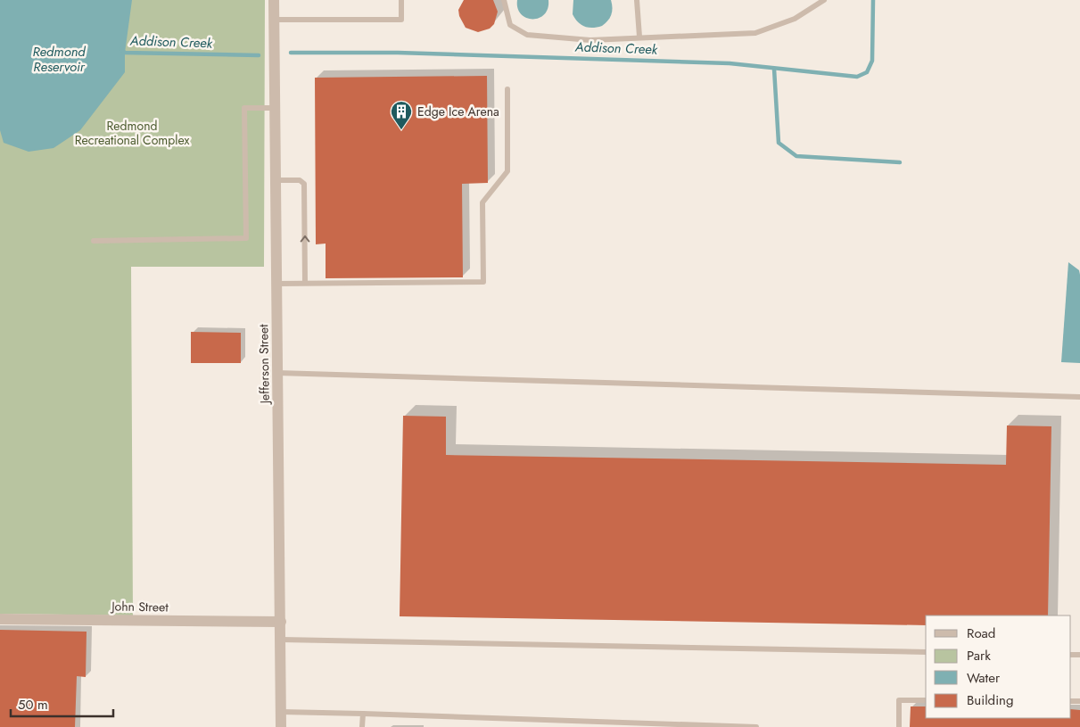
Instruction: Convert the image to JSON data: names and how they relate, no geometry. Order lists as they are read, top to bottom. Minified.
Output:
{"streets":{"street":["Jefferson Street","John Street"]},"crossings":[["Jefferson Street","John Street"]],"water":["Addison Creek","Redmond Reservoir"],"parks":["Redmond Recreational Complex"],"places":{"building":["Edge Ice Arena"]},"legend":["Road","Park","Water","Building"],"scale_bar":"50 m"}
